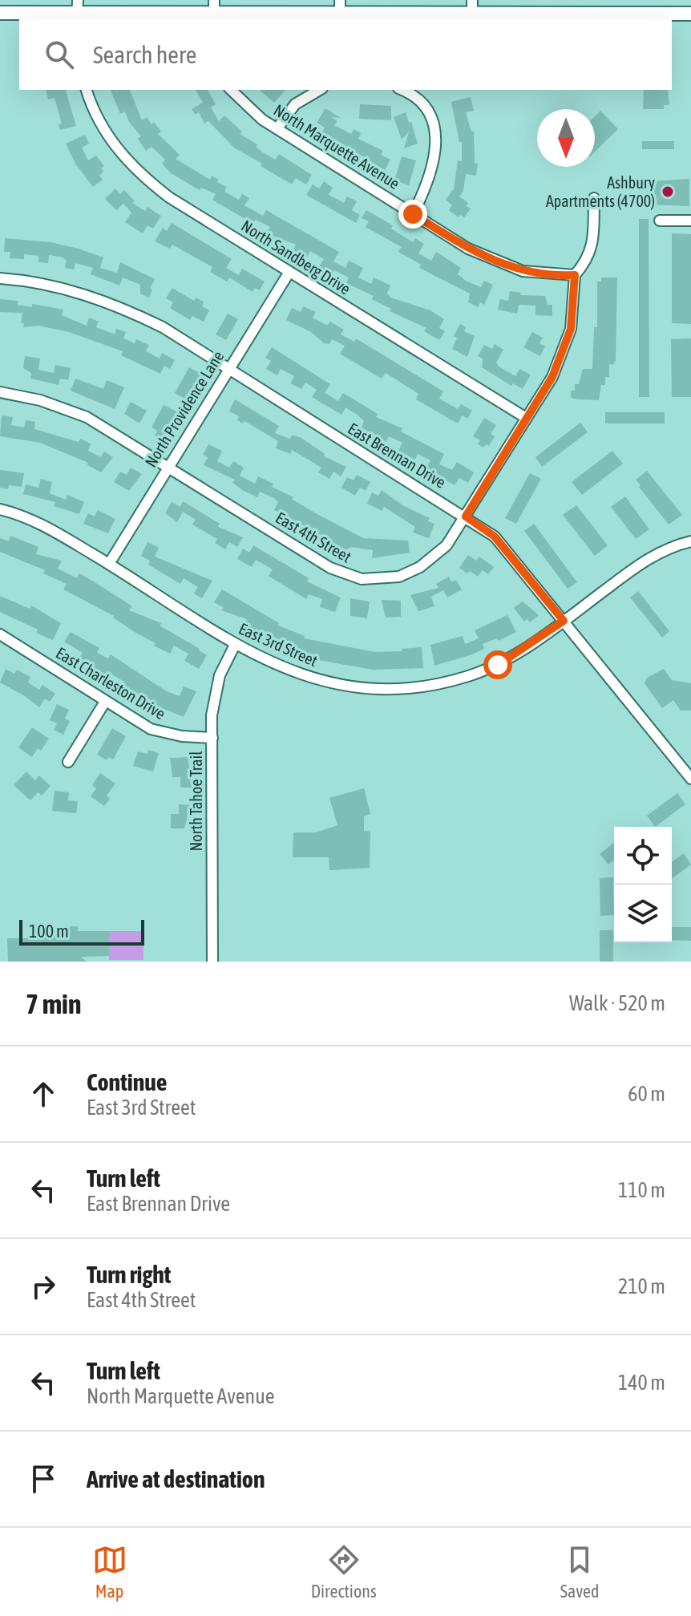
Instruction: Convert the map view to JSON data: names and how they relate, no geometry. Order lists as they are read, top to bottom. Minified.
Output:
{"streets":{"street":["North Marquette Avenue","North Sandberg Drive","North Providence Lane","East Brennan Drive","East 4th Street","East 3rd Street","East Charleston Drive","North Tahoe Trail"]},"crossings":[["North Marquette Avenue","East 4th Street"],["North Sandberg Drive","North Providence Lane"],["North Sandberg Drive","East 4th Street"],["North Providence Lane","East Brennan Drive"],["North Providence Lane","East 4th Street"],["North Providence Lane","East 3rd Street"],["East Brennan Drive","East 4th Street"],["East Brennan Drive","East 3rd Street"],["East 3rd Street","North Tahoe Trail"],["East Charleston Drive","North Tahoe Trail"]],"places":["Ashbury Apartments (4700)"],"scale_bar":"100 m","north":"bottom","page":{"search":"Search here","scale":"100 m","heading":["7 min","Walk · 520 m"],"list":[["Continue","East 3rd Street","60 m"],["Turn left","East Brennan Drive","110 m"],["Turn right","East 4th Street","210 m"],["Turn left","North Marquette Avenue","140 m"],"Arrive at destination"],"nav":["Map","Directions","Saved"]}}
